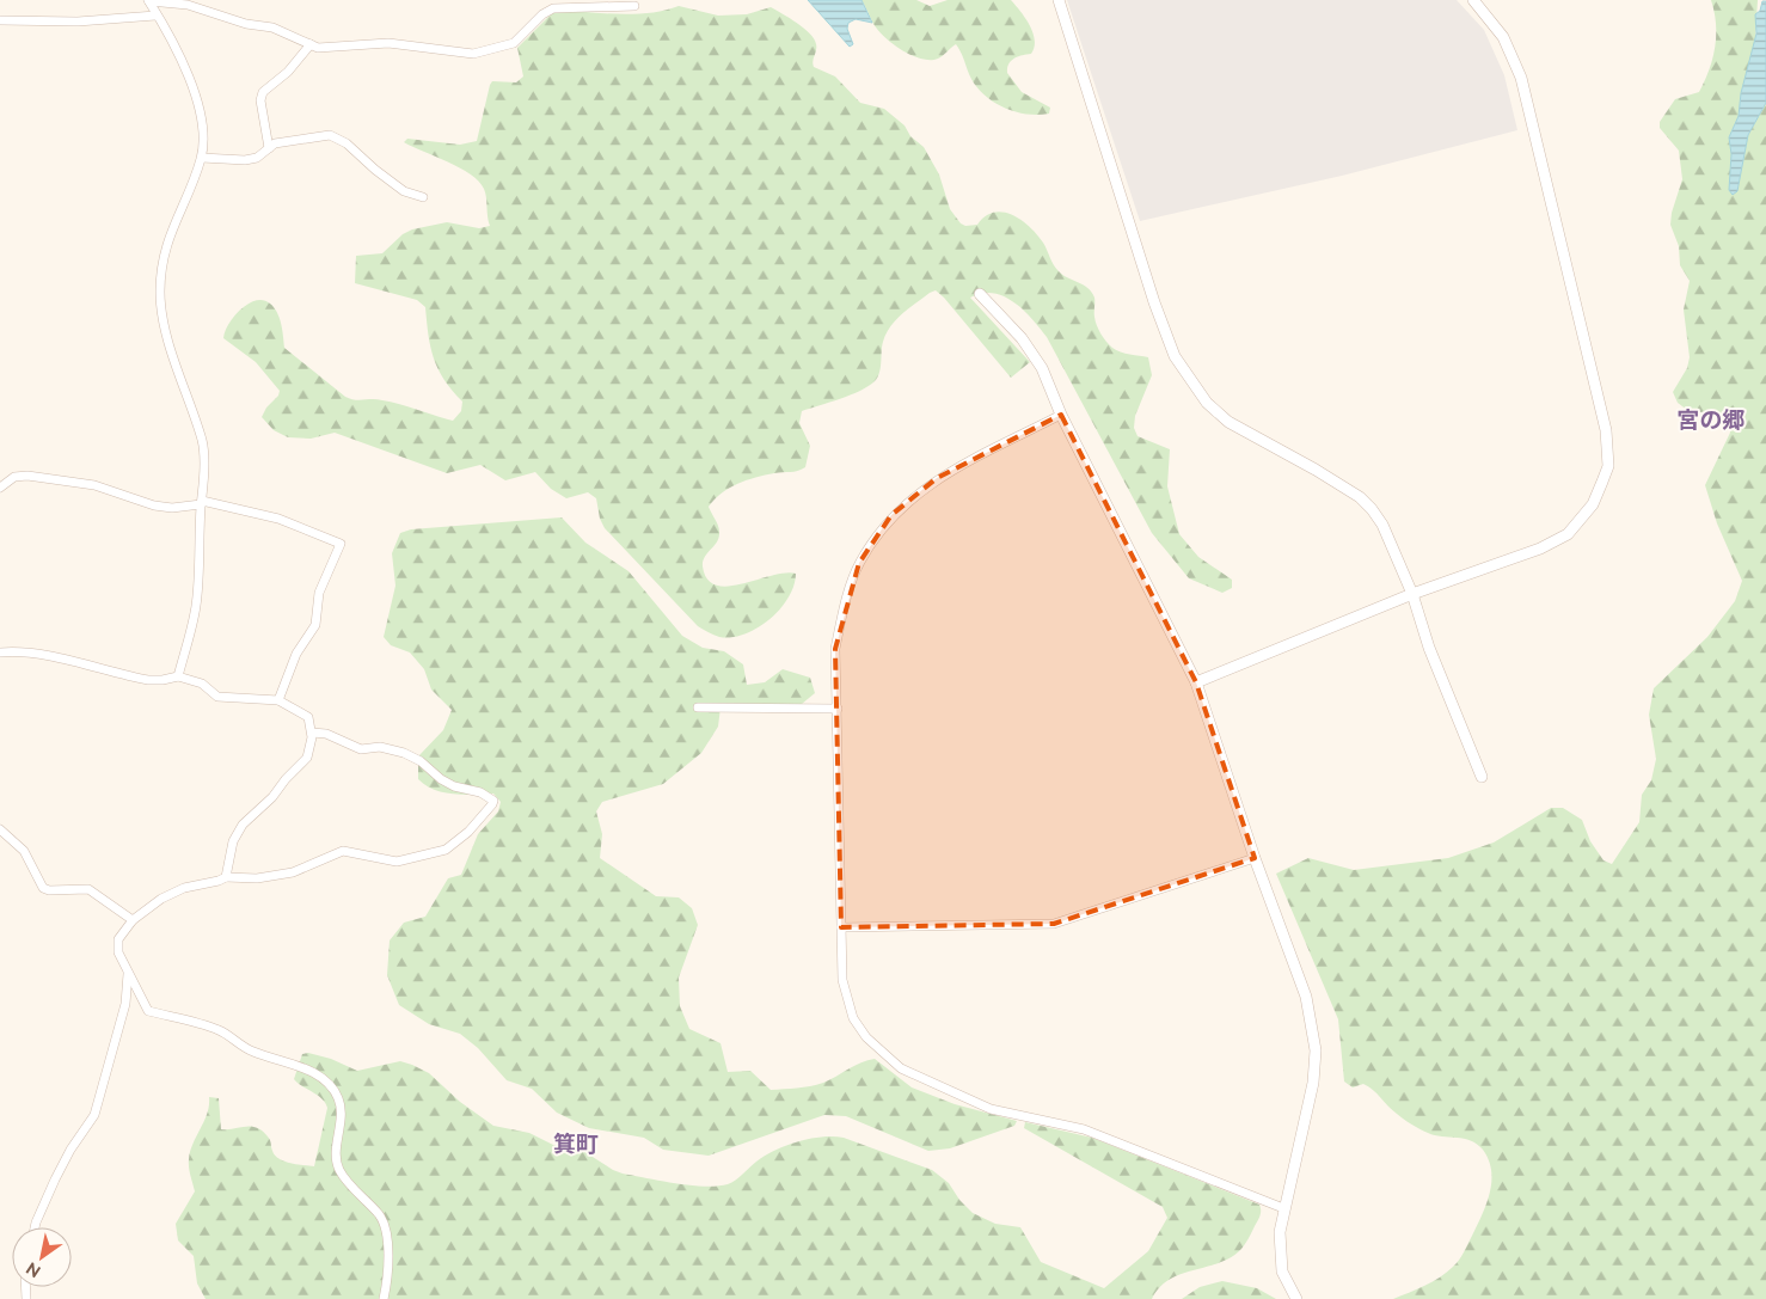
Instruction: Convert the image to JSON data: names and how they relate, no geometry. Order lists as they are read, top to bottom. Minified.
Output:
{"districts":["宮の郷","箕町"],"north":"bottom left"}
